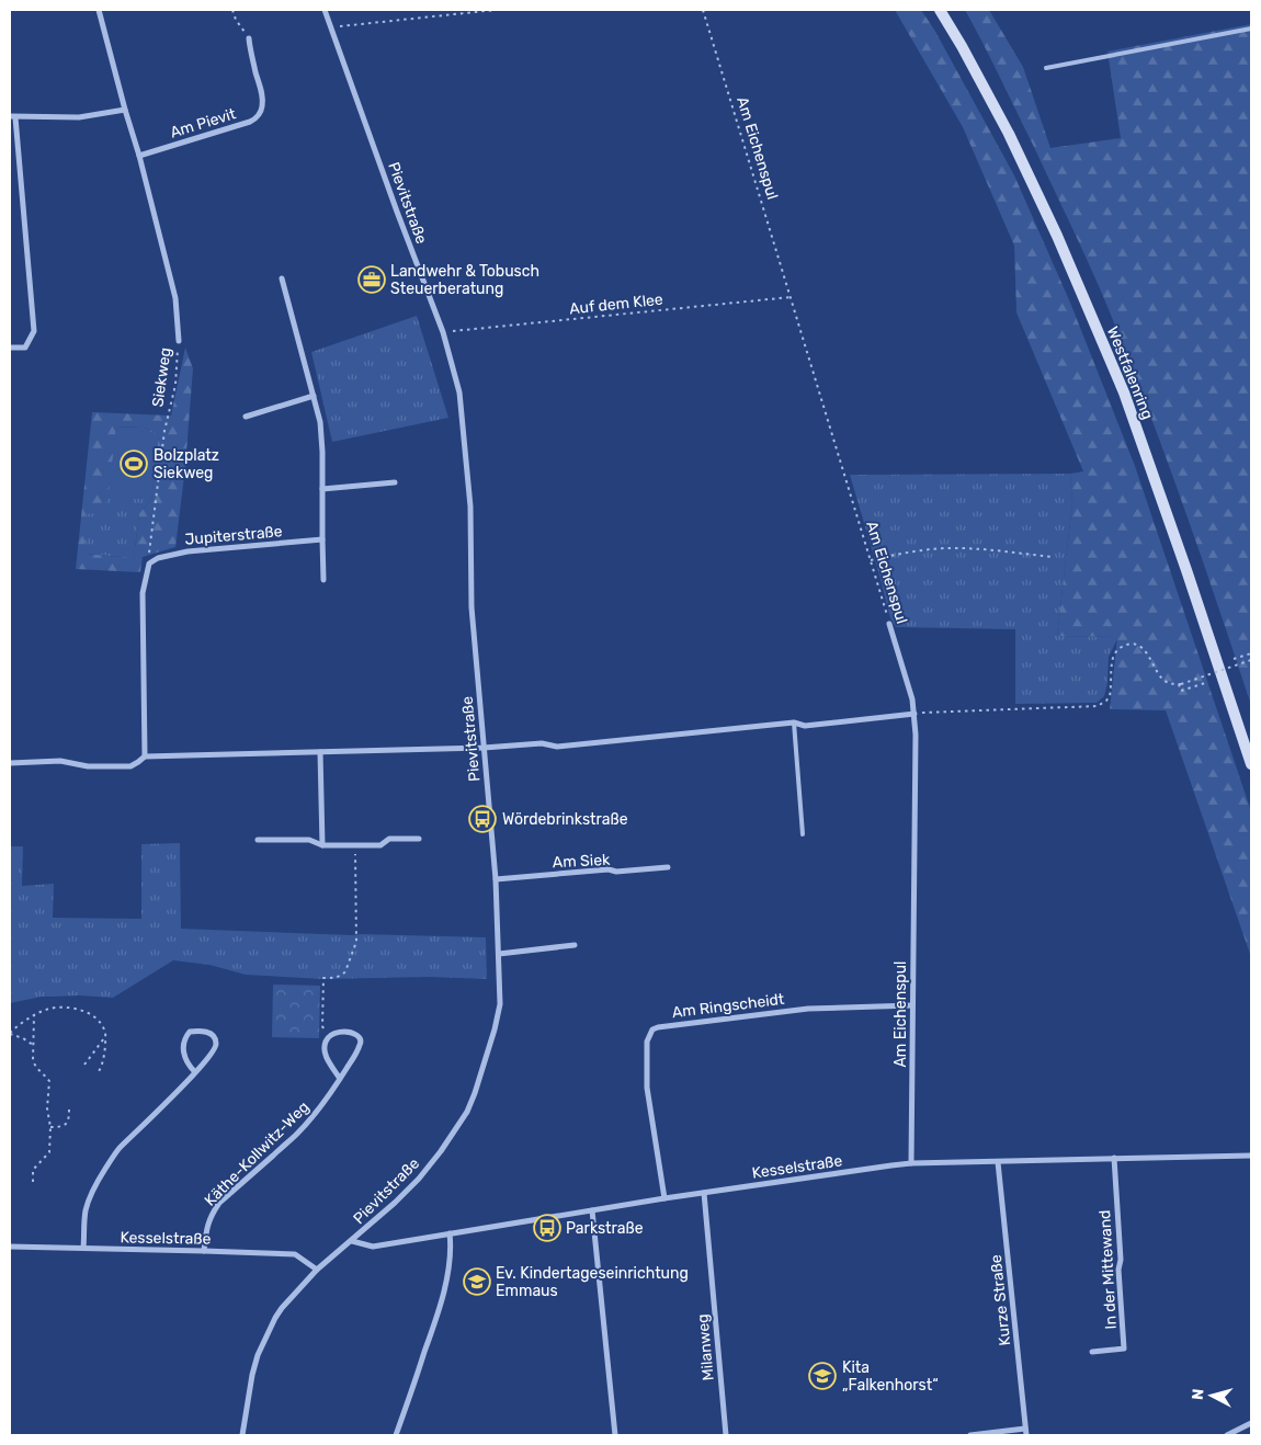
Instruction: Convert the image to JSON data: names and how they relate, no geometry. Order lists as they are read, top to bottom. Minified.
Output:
{"streets":{"main road":["Westfalenring"],"street":["Am Pievit","Am Eichenspul","Pievitstraße","Siekweg","Jupiterstraße","Am Siek","Am Ringscheidt","Käthe-Kollwitz-Weg","Kesselstraße","In der Mittewand","Kurze Straße","Milanweg"],"path":["Auf dem Klee"]},"crossings":[["Am Pievit","Siekweg"],["Am Eichenspul","Auf dem Klee"],["Am Eichenspul","Am Ringscheidt"],["Am Eichenspul","Kesselstraße"],["Pievitstraße","Auf dem Klee"],["Pievitstraße","Am Siek"],["Pievitstraße","Kesselstraße"],["Siekweg","Jupiterstraße"],["Am Ringscheidt","Kesselstraße"],["Käthe-Kollwitz-Weg","Kesselstraße"],["Kesselstraße","In der Mittewand"],["Kesselstraße","Kurze Straße"],["Kesselstraße","Milanweg"]],"places":{"office":["Landwehr & Tobusch Steuerberatung"],"sports":["Bolzplatz Siekweg"],"bus stop":["Wördebrinkstraße","Parkstraße"],"school or university":["Ev. Kindertageseinrichtung Emmaus","Kita „Falkenhorst“"]},"north":"left"}
